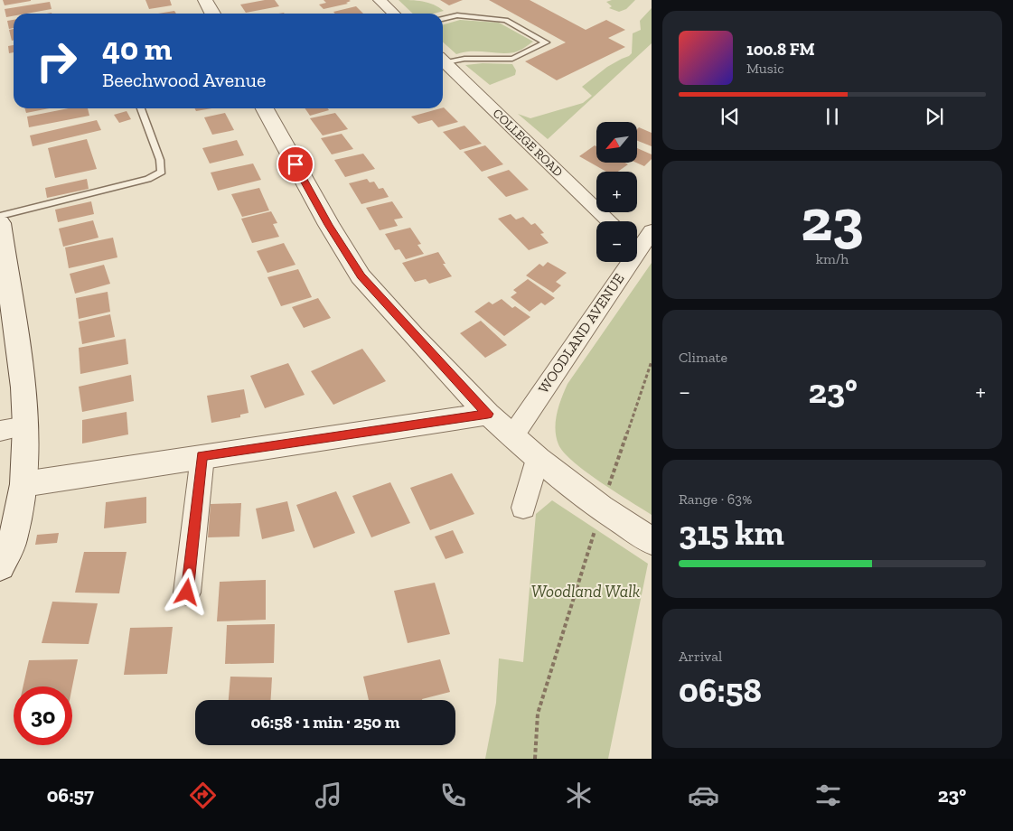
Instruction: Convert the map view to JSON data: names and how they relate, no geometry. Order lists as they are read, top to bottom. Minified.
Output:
{"streets":{"street":["COLLEGE ROAD","WOODLAND AVENUE"]},"parks":["Woodland Walk"],"north":"bottom left","page":{"turn":["40 m","Beechwood Avenue"],"song":["100.8 FM","Music"],"map_buttons":["+","−"],"tile":[["23","km/h"],"Climate",["Range · 63%","315 km"],["Arrival","06:58"]],"heat":["−","23°","+"],"limit":"30","trip":"06:58 · 1 min · 250 m","tabs":["06:57","23°"]}}
